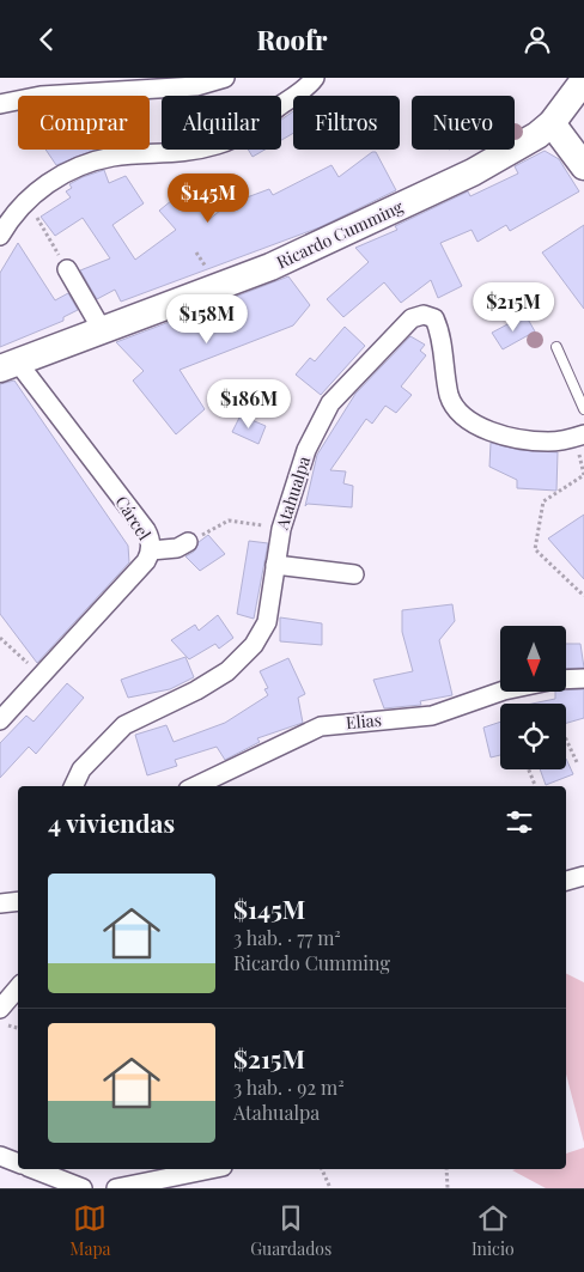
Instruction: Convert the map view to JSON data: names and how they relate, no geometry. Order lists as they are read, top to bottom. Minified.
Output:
{"streets":{"main road":["Ricardo Cumming"],"street":["Atahualpa","Cárcel","Elias"]},"crossings":[["Ricardo Cumming","Cárcel"]],"north":"bottom","page":{"header":"Roofr","chip":["Comprar","Alquilar","Filtros","Nuevo"],"price":["$145M","$215M","$158M","$186M"],"heading":"4 viviendas","list":[{"name":"$145M","note":"3 hab. · 77 m² · Ricardo Cumming"},{"name":"$215M","note":"3 hab. · 92 m² · Atahualpa"}],"tabs":["Mapa","Guardados","Inicio"]}}
